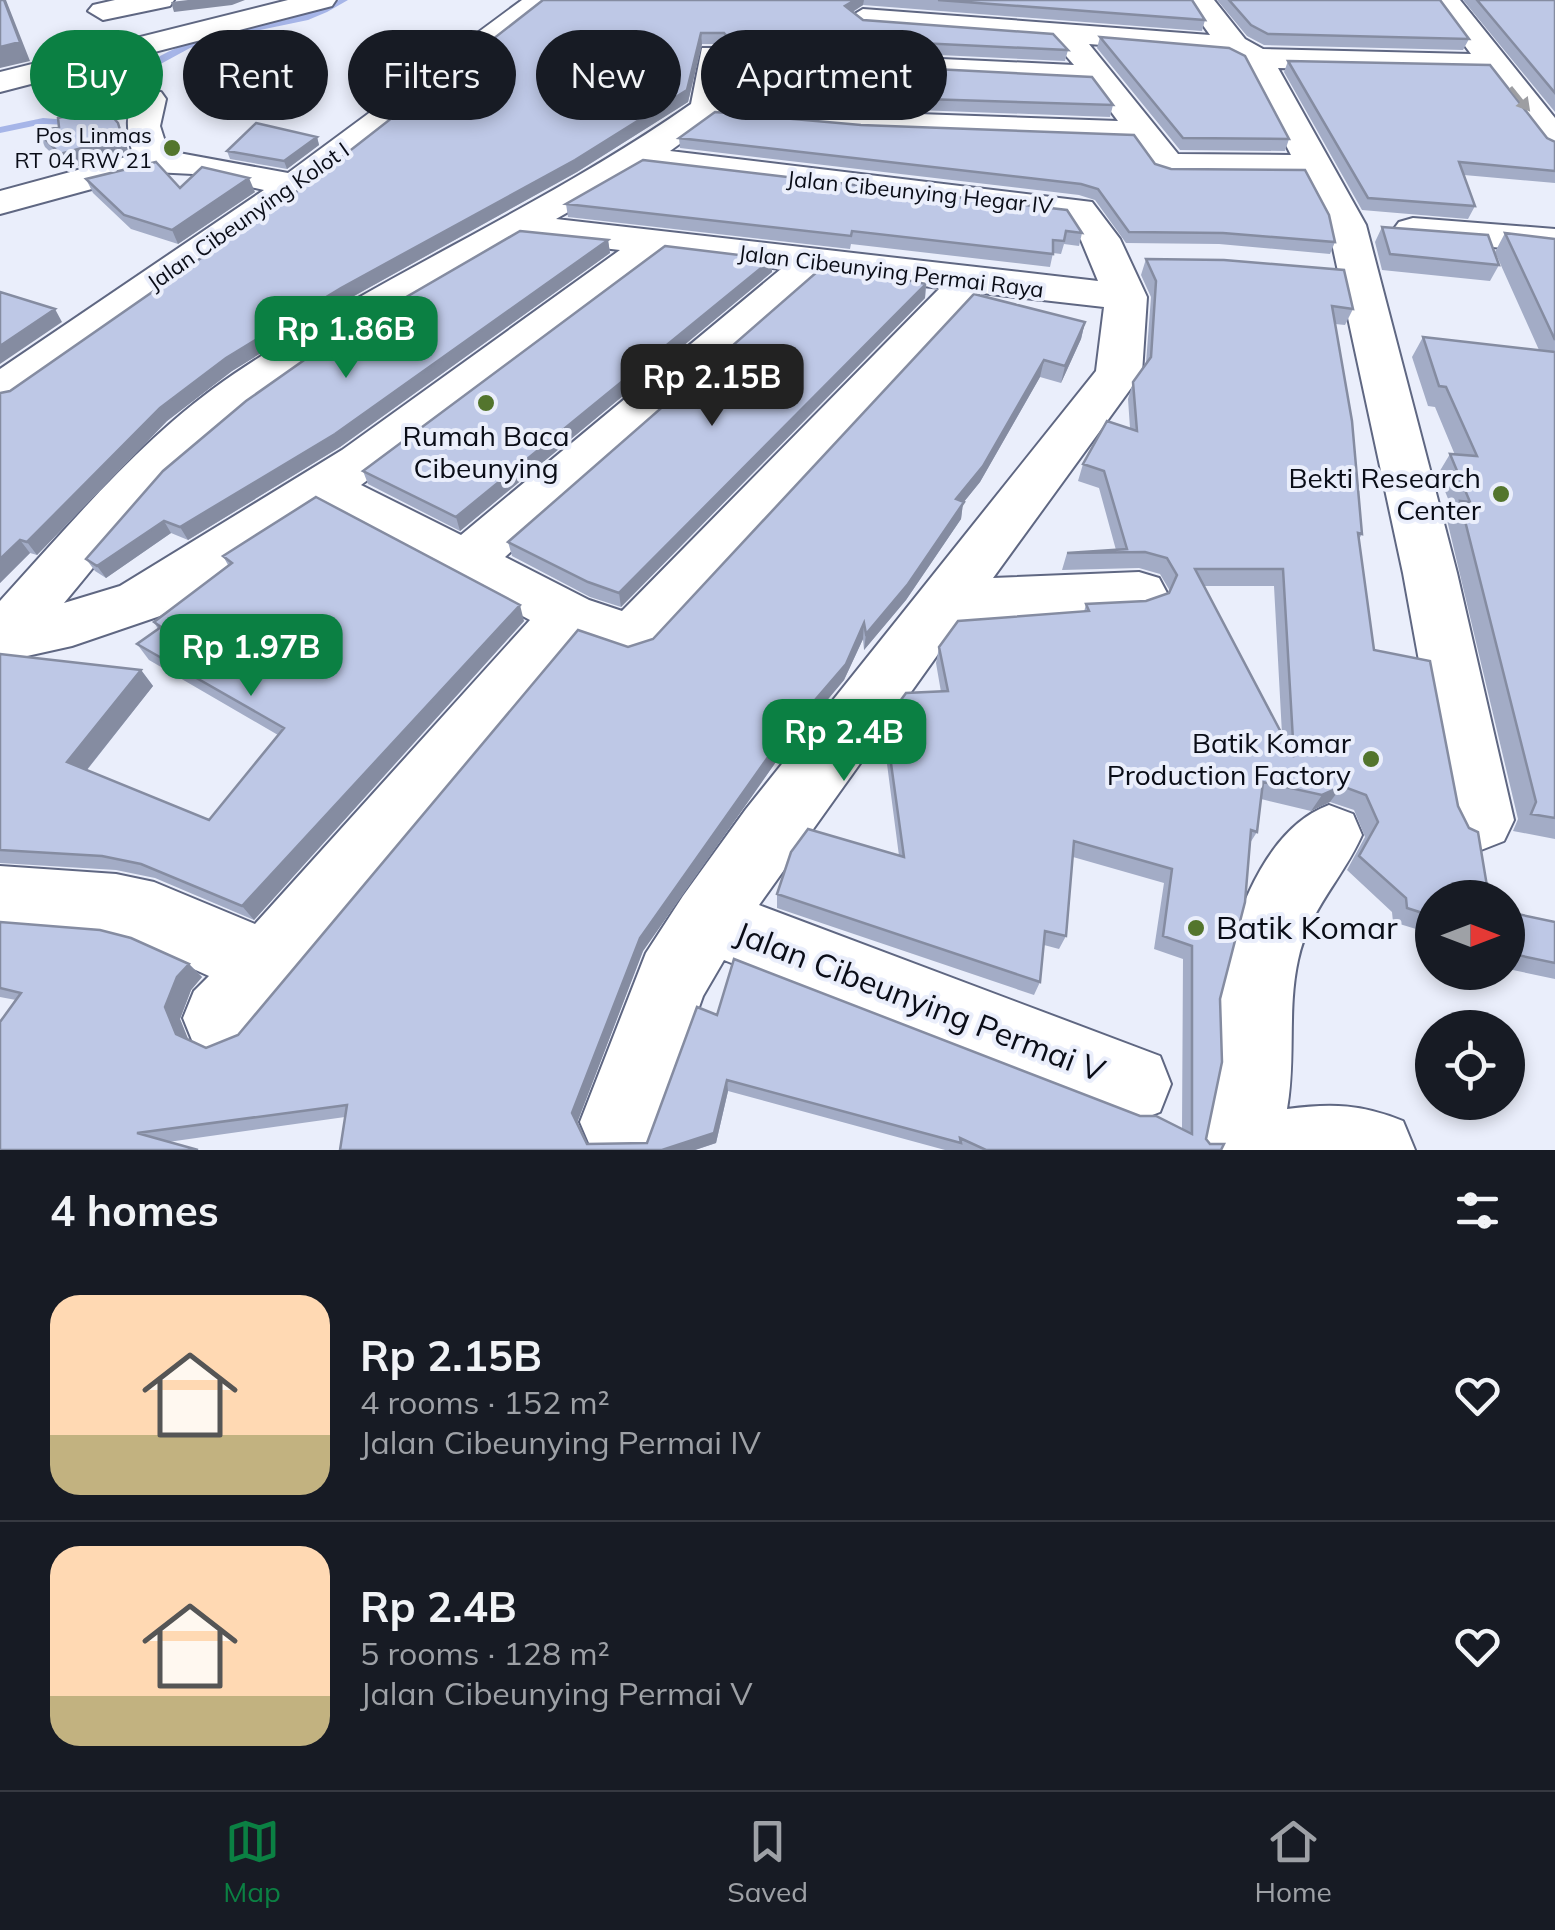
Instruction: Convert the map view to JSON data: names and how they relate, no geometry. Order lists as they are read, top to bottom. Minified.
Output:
{"streets":{"street":["Jalan Cibeunying Hegar IV","Jalan Cibeunying Kolot I","Jalan Cibeunying Permai Raya","Jalan Cibeunying Permai V"]},"crossings":[["Jalan Cibeunying Hegar IV","Jalan Cibeunying Permai Raya"],["Jalan Cibeunying Hegar IV","Jalan Cibeunying Permai V"],["Jalan Cibeunying Permai Raya","Jalan Cibeunying Permai V"]],"places":["Pos Linmas RT 04 RW 21","Rumah Baca Cibeunying","Bekti Research Center","Batik Komar Production Factory","Batik Komar"],"north":"right","page":{"chip":["Buy","Rent","Filters","New","Apartment"],"price":["Rp 1.86B","Rp 2.15B","Rp 1.97B","Rp 2.4B"],"heading":"4 homes","list":[{"name":"Rp 2.15B","note":"4 rooms · 152 m² · Jalan Cibeunying Permai IV"},{"name":"Rp 2.4B","note":"5 rooms · 128 m² · Jalan Cibeunying Permai V"}],"tabs":["Map","Saved","Home"]}}
